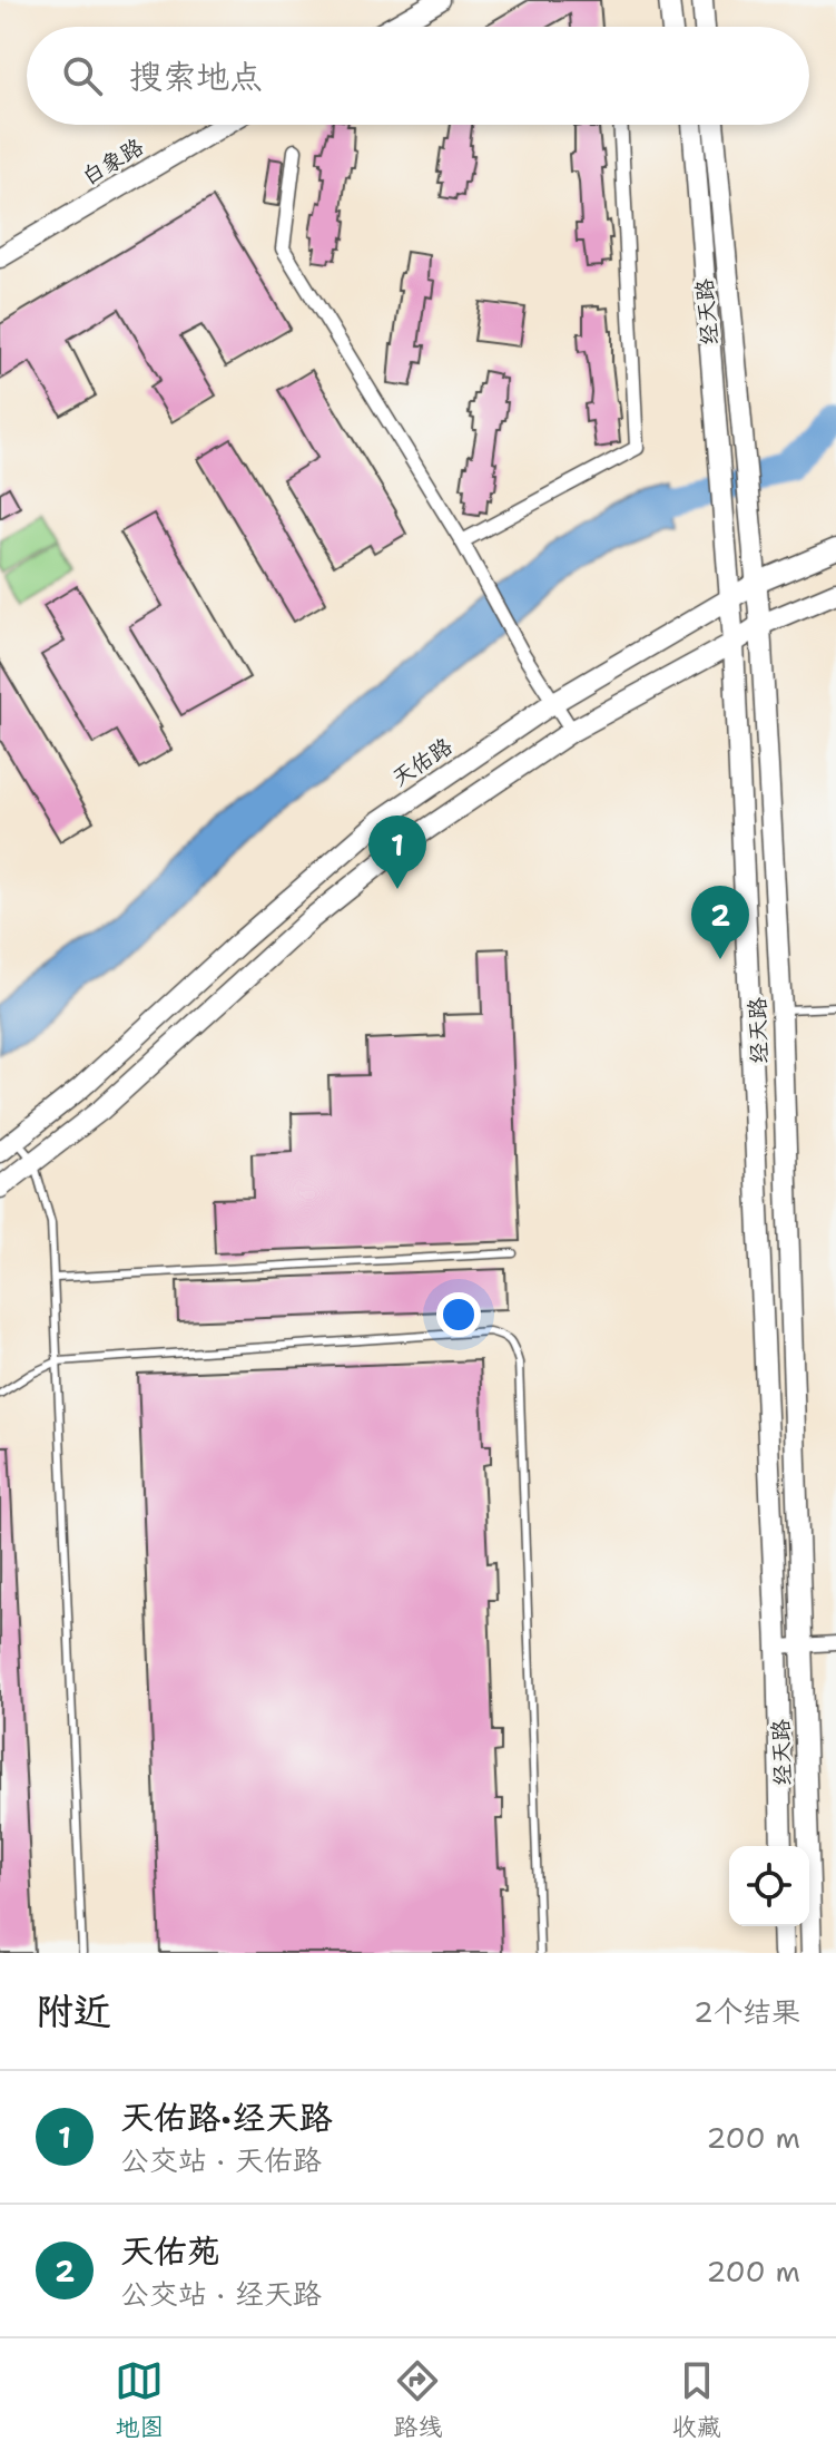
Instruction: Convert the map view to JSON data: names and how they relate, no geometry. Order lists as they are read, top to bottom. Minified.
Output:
{"streets":{"main road":["白象路","经天路","天佑路"]},"crossings":[["经天路","天佑路"]],"page":{"search":"搜索地点","pins":["1","2"],"heading":["附近","2个结果"],"list":[{"mark":"1","name":"天佑路·经天路","note":"公交站 · 天佑路","value":"200 m"},{"mark":"2","name":"天佑苑","note":"公交站 · 经天路","value":"200 m"}],"nav":["地图","路线","收藏"]}}
